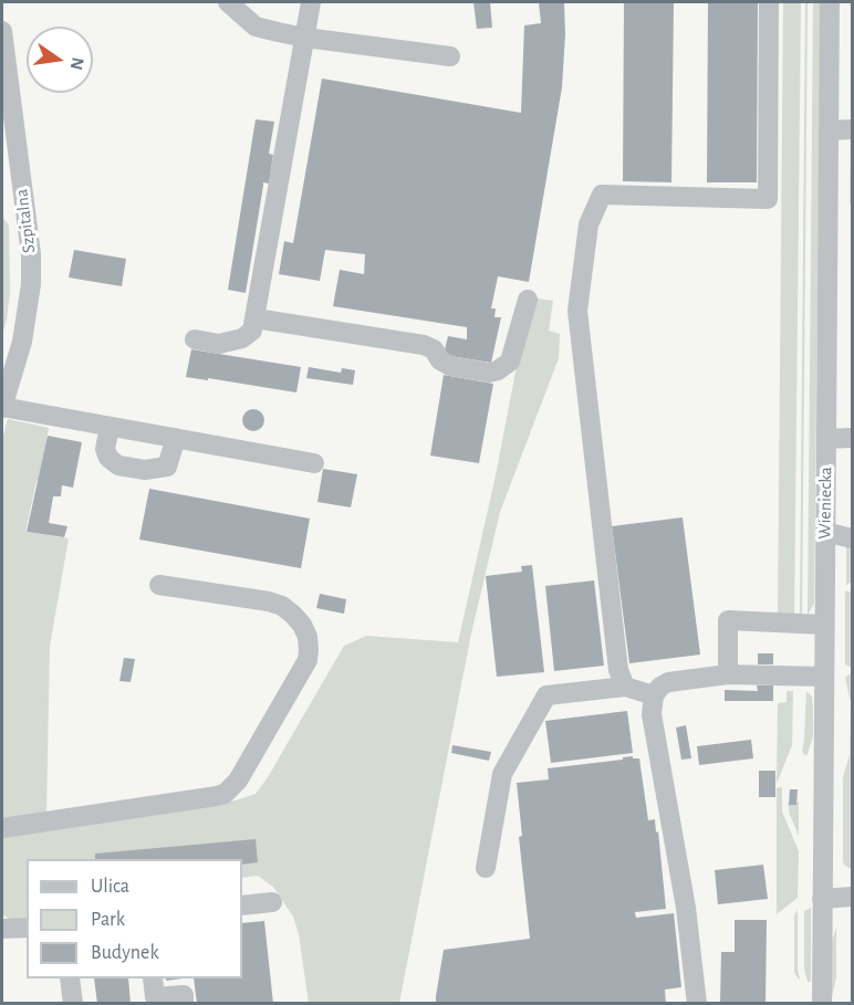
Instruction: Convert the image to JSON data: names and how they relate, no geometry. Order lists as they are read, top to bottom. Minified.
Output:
{"streets":{"street":["Szpitalna","Wieniecka"]},"legend":["Ulica","Park","Budynek"],"north":"right"}
